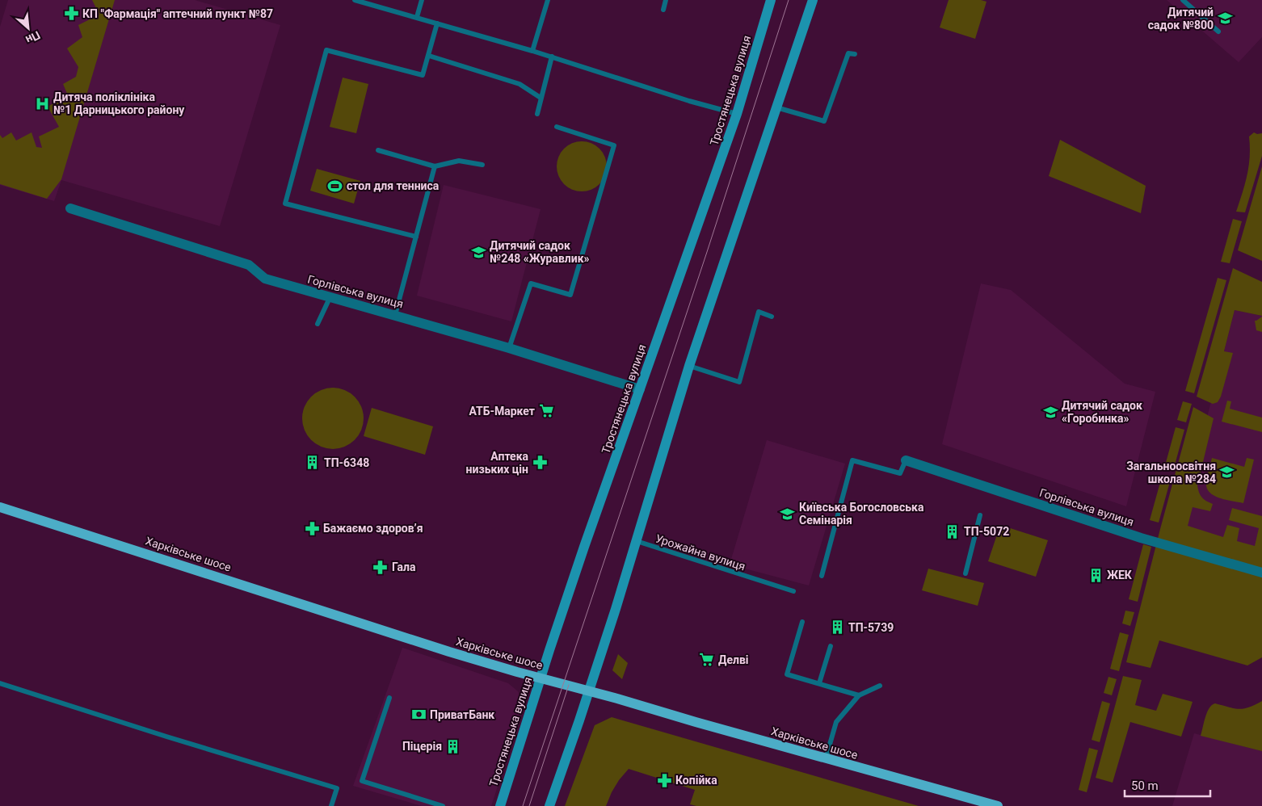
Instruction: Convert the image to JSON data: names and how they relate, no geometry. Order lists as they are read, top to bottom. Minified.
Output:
{"streets":{"main road":["Тростянецька вулиця","Харківське шосе"],"street":["Горлівська вулиця"],"lane":["Урожайна вулиця"]},"crossings":[["Тростянецька вулиця","Горлівська вулиця"],["Тростянецька вулиця","Харківське шосе"]],"places":{"pharmacy":["КП \"Фармація\" аптечний пункт №87","Аптека низьких цін","Бажаємо здоровʼя","Гала","Копійка"],"school or university":["Дитячий садок №800","Дитячий садок №248 «Журавлик»","Дитячий садок «Горобинка»","Загальноосвітня школа №284","Київська Богословська Семінарія"],"hospital":["Дитяча поліклініка №1 Дарницького району"],"sports":["стол для тенниса"],"supermarket":["АТБ-Маркет","Делві"],"building":["ТП-6348","ТП-5072","ЖЕК","ТП-5739","Піцерія"],"bank":["ПриватБанк"]},"scale_bar":"50 m","north":"bottom right"}
